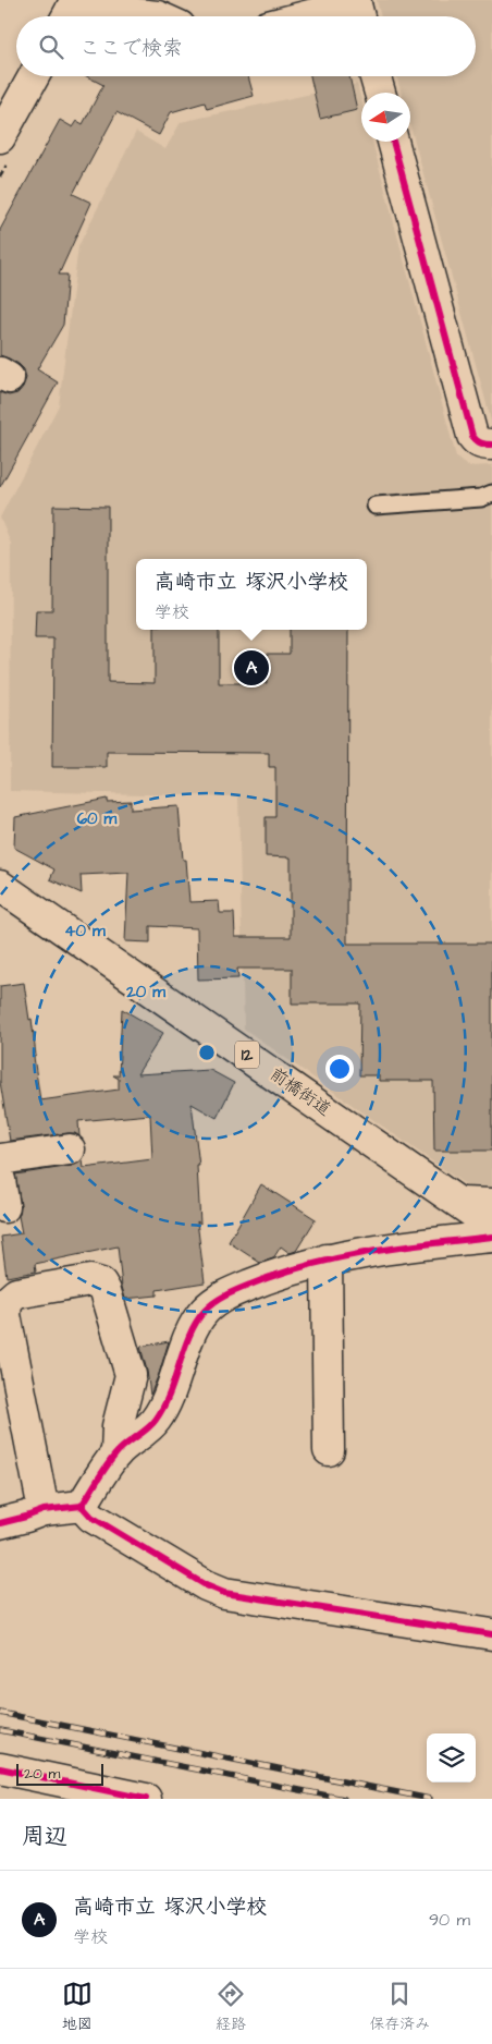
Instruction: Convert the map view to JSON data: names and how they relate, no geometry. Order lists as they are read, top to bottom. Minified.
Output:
{"streets":{"street":["12","前橋街道"]},"scale_bar":"20 m","north":"left","page":{"search":"ここで検索","popup":["高崎市立 塚沢小学校","学校"],"pins":"A","scale":"20 m","heading":"周辺","list":[{"mark":"A","name":"高崎市立 塚沢小学校","note":"学校","value":"90 m"}],"nav":["地図","経路","保存済み"]},"rings":["60 m","40 m","20 m"]}
